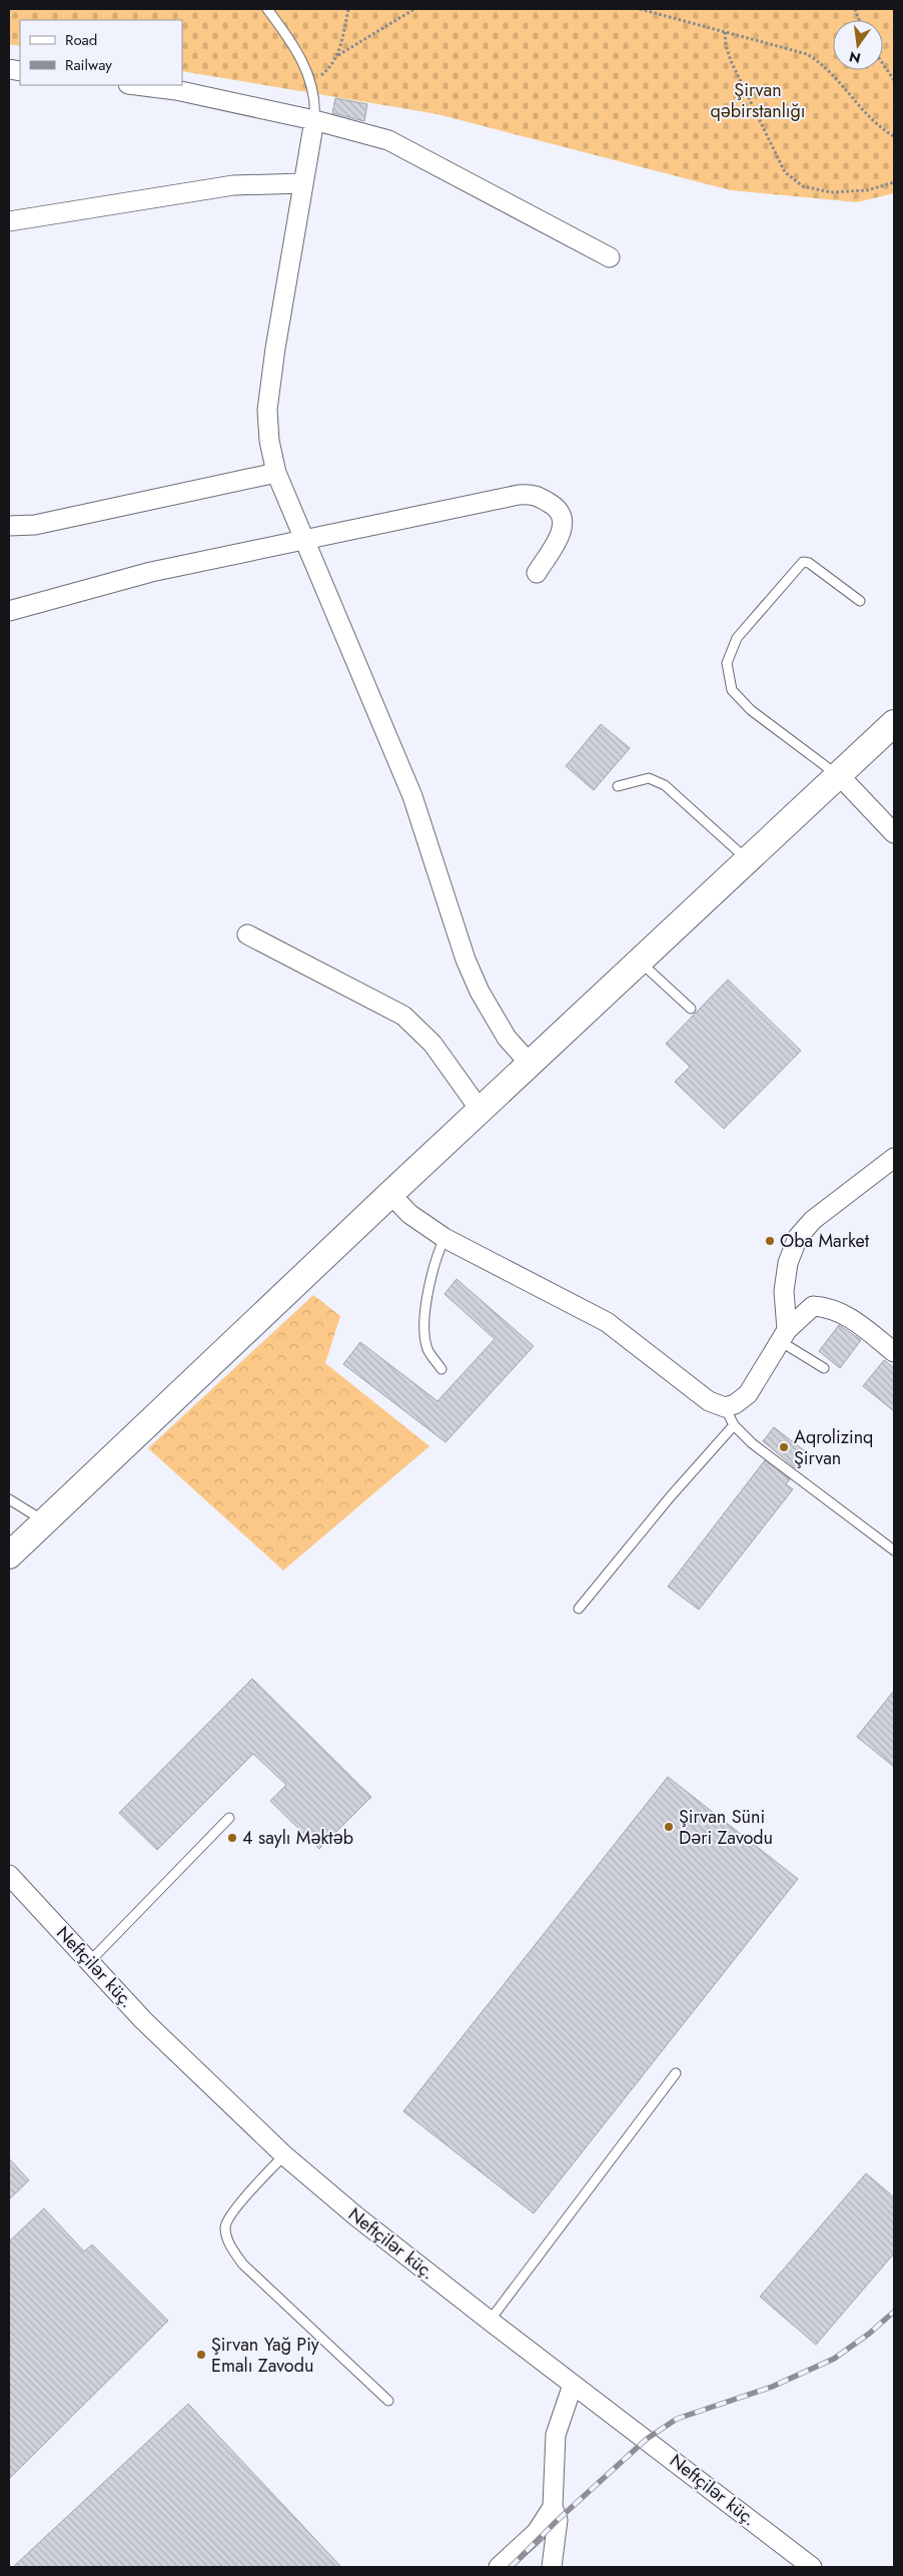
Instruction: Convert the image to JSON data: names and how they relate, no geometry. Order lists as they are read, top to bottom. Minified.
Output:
{"streets":{"street":["Neftçilər küç."]},"parks":["Şirvan qəbirstanlığı"],"places":["Oba Market","Aqrolizinq Şirvan","Şirvan Süni Dəri Zavodu","4 saylı Məktəb","Şirvan Yağ Piy Emalı Zavodu"],"legend":["Road","Railway"],"north":"bottom"}
